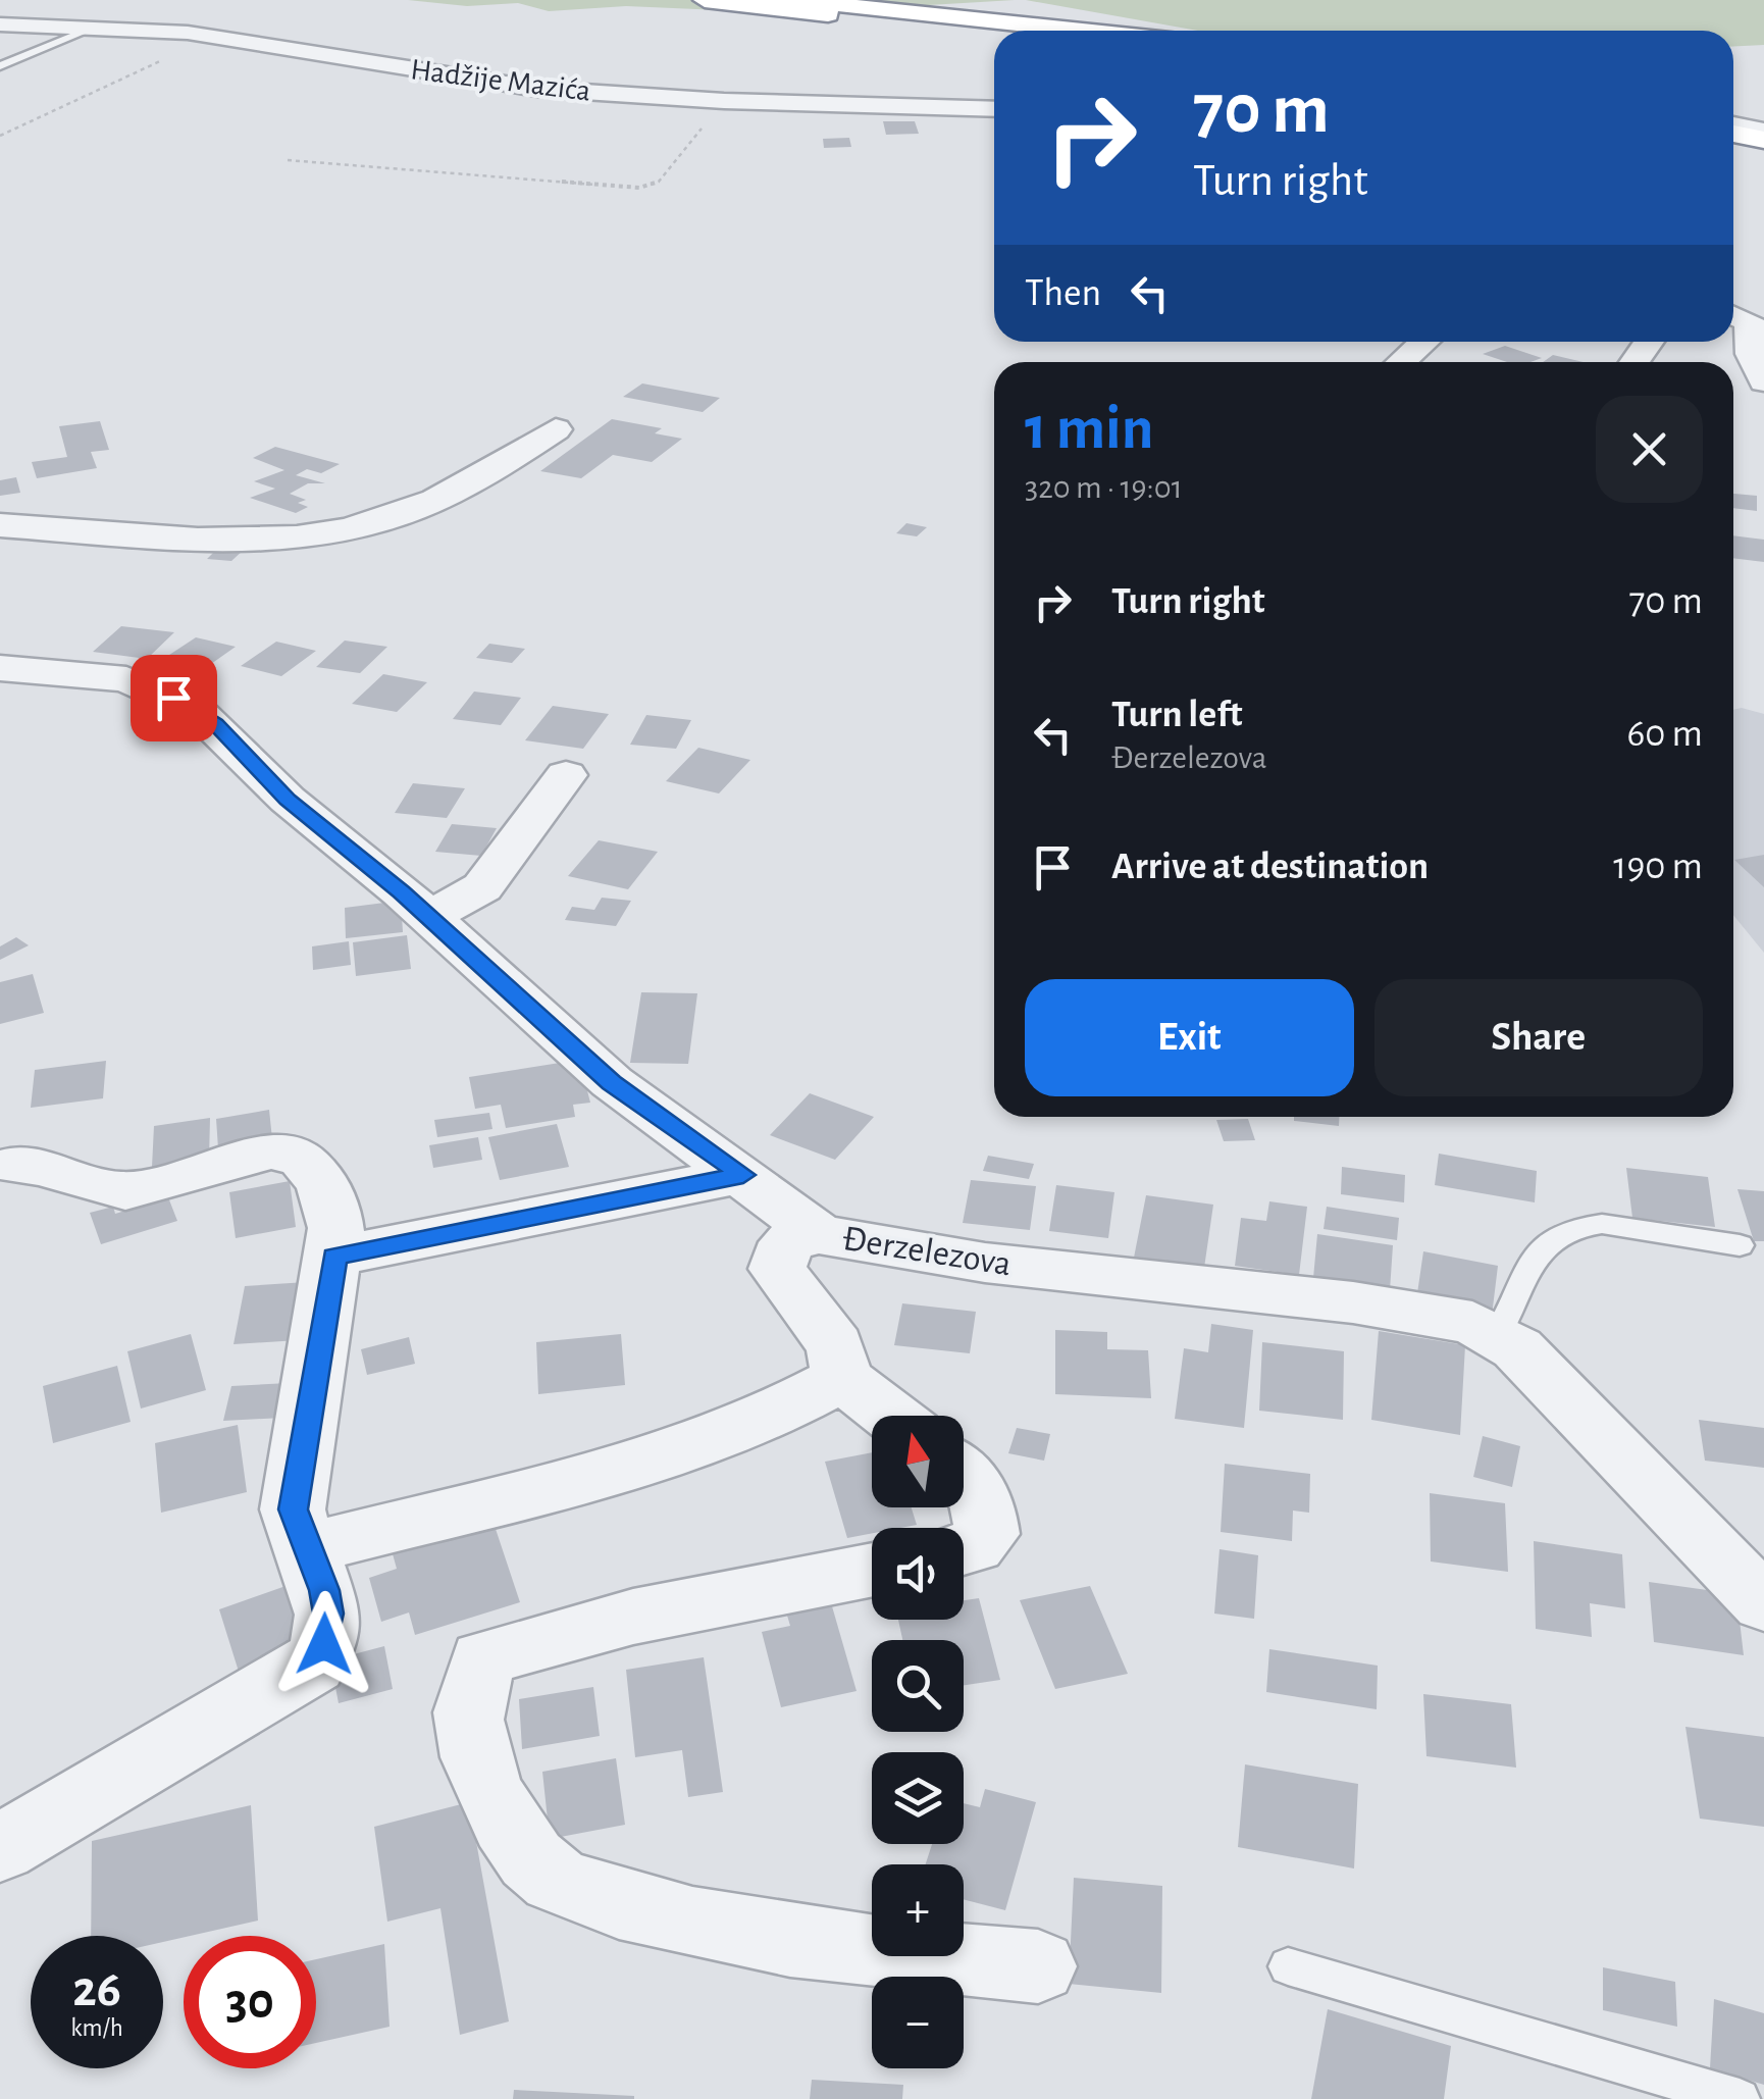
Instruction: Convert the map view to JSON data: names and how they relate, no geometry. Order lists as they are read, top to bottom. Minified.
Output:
{"streets":{"street":["Hadžije Mazića","Đerzelezova"]},"north":"top","page":{"turn":["70 m","Turn right"],"then":"Then","heading":["1 min","320 m · 19:01"],"list":[{"name":"Turn right","value":"70 m"},{"name":"Turn left","note":"Đerzelezova","value":"60 m"},{"name":"Arrive at destination","value":"190 m"}],"buttons":["Exit","Share"],"map_buttons":["+","−"],"speed":"26 km/h","limit":"30"}}
